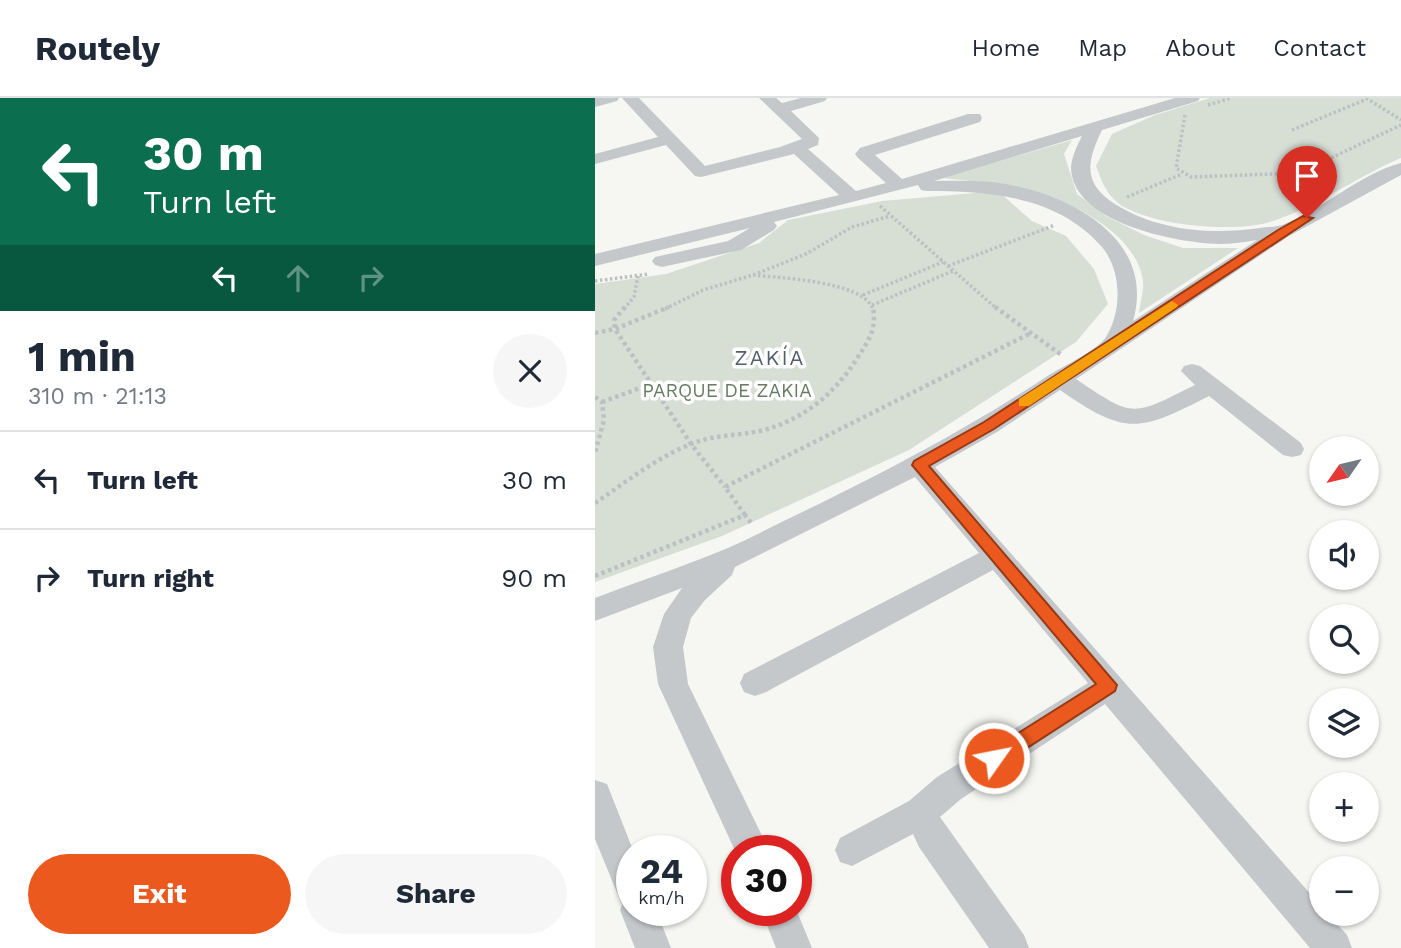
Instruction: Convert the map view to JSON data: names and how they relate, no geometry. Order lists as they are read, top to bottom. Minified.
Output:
{"districts":["ZAKÍA"],"parks":["PARQUE DE ZAKIA"],"north":"bottom left","page":{"header":"Routely","nav":["Home","Map","About","Contact"],"turn":["30 m","Turn left"],"heading":["1 min","310 m · 21:13"],"list":[{"name":"Turn left","value":"30 m"},{"name":"Turn right","value":"90 m"}],"map_buttons":["+","−"],"speed":"24 km/h","limit":"30","buttons":["Exit","Share"]}}
